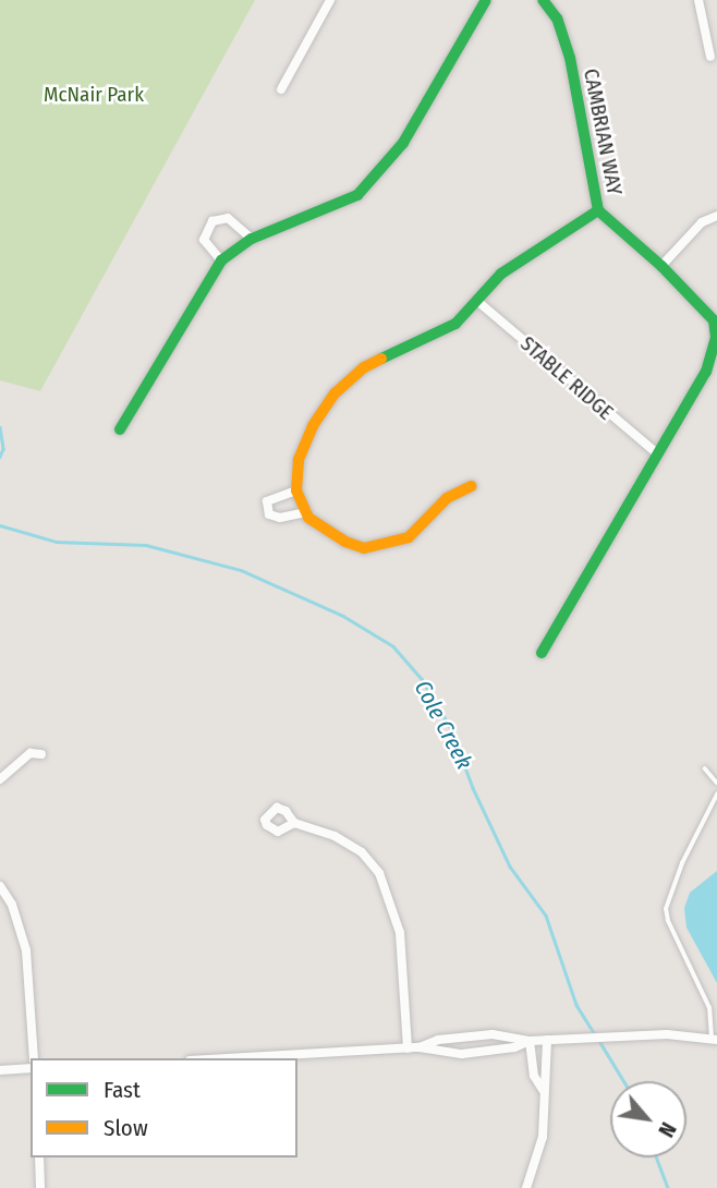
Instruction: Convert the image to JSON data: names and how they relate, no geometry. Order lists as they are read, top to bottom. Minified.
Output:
{"streets":{"street":["CAMBRIAN WAY","STABLE RIDGE"]},"crossings":[["CAMBRIAN WAY","STABLE RIDGE"]],"water":["Cole Creek"],"parks":["McNair Park"],"legend":["Fast","Slow"],"north":"bottom right"}
